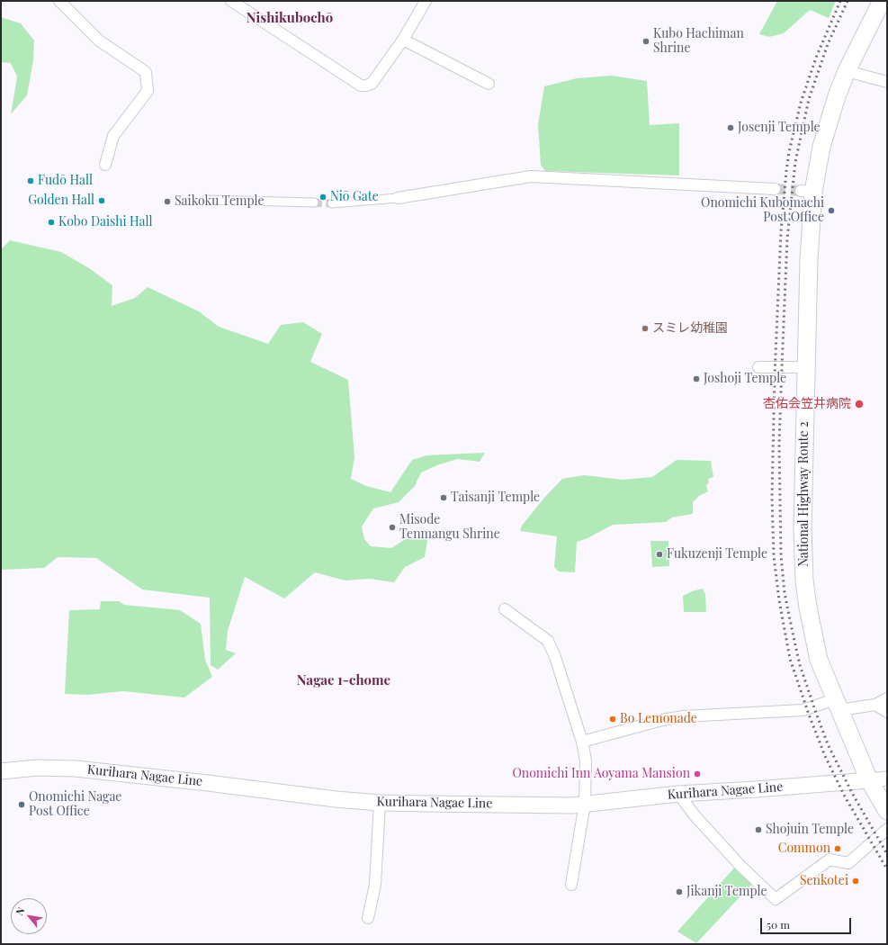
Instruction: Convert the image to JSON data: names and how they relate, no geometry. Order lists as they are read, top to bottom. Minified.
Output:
{"streets":{"highway":["National Highway Route 2"],"main road":["Kurihara Nagae Line"]},"crossings":[["National Highway Route 2","Kurihara Nagae Line"]],"districts":["Nishikubochō","Nagae 1-chome"],"places":["Kubo Hachiman Shrine","Josenji Temple","Fudō Hall","Niō Gate","Golden Hall","Saikoku Temple","Onomichi Kubomachi Post Office","Kobo Daishi Hall","スミレ幼稚園","Joshoji Temple","杏佑会笠井病院","Taisanji Temple","Misode Tenmangu Shrine","Fukuzenji Temple","Bo Lemonade","Onomichi Inn Aoyama Mansion","Onomichi Nagae Post Office","Shojuin Temple","Common","Senkotei","Jikanji Temple"],"scale_bar":"50 m","north":"top left"}
